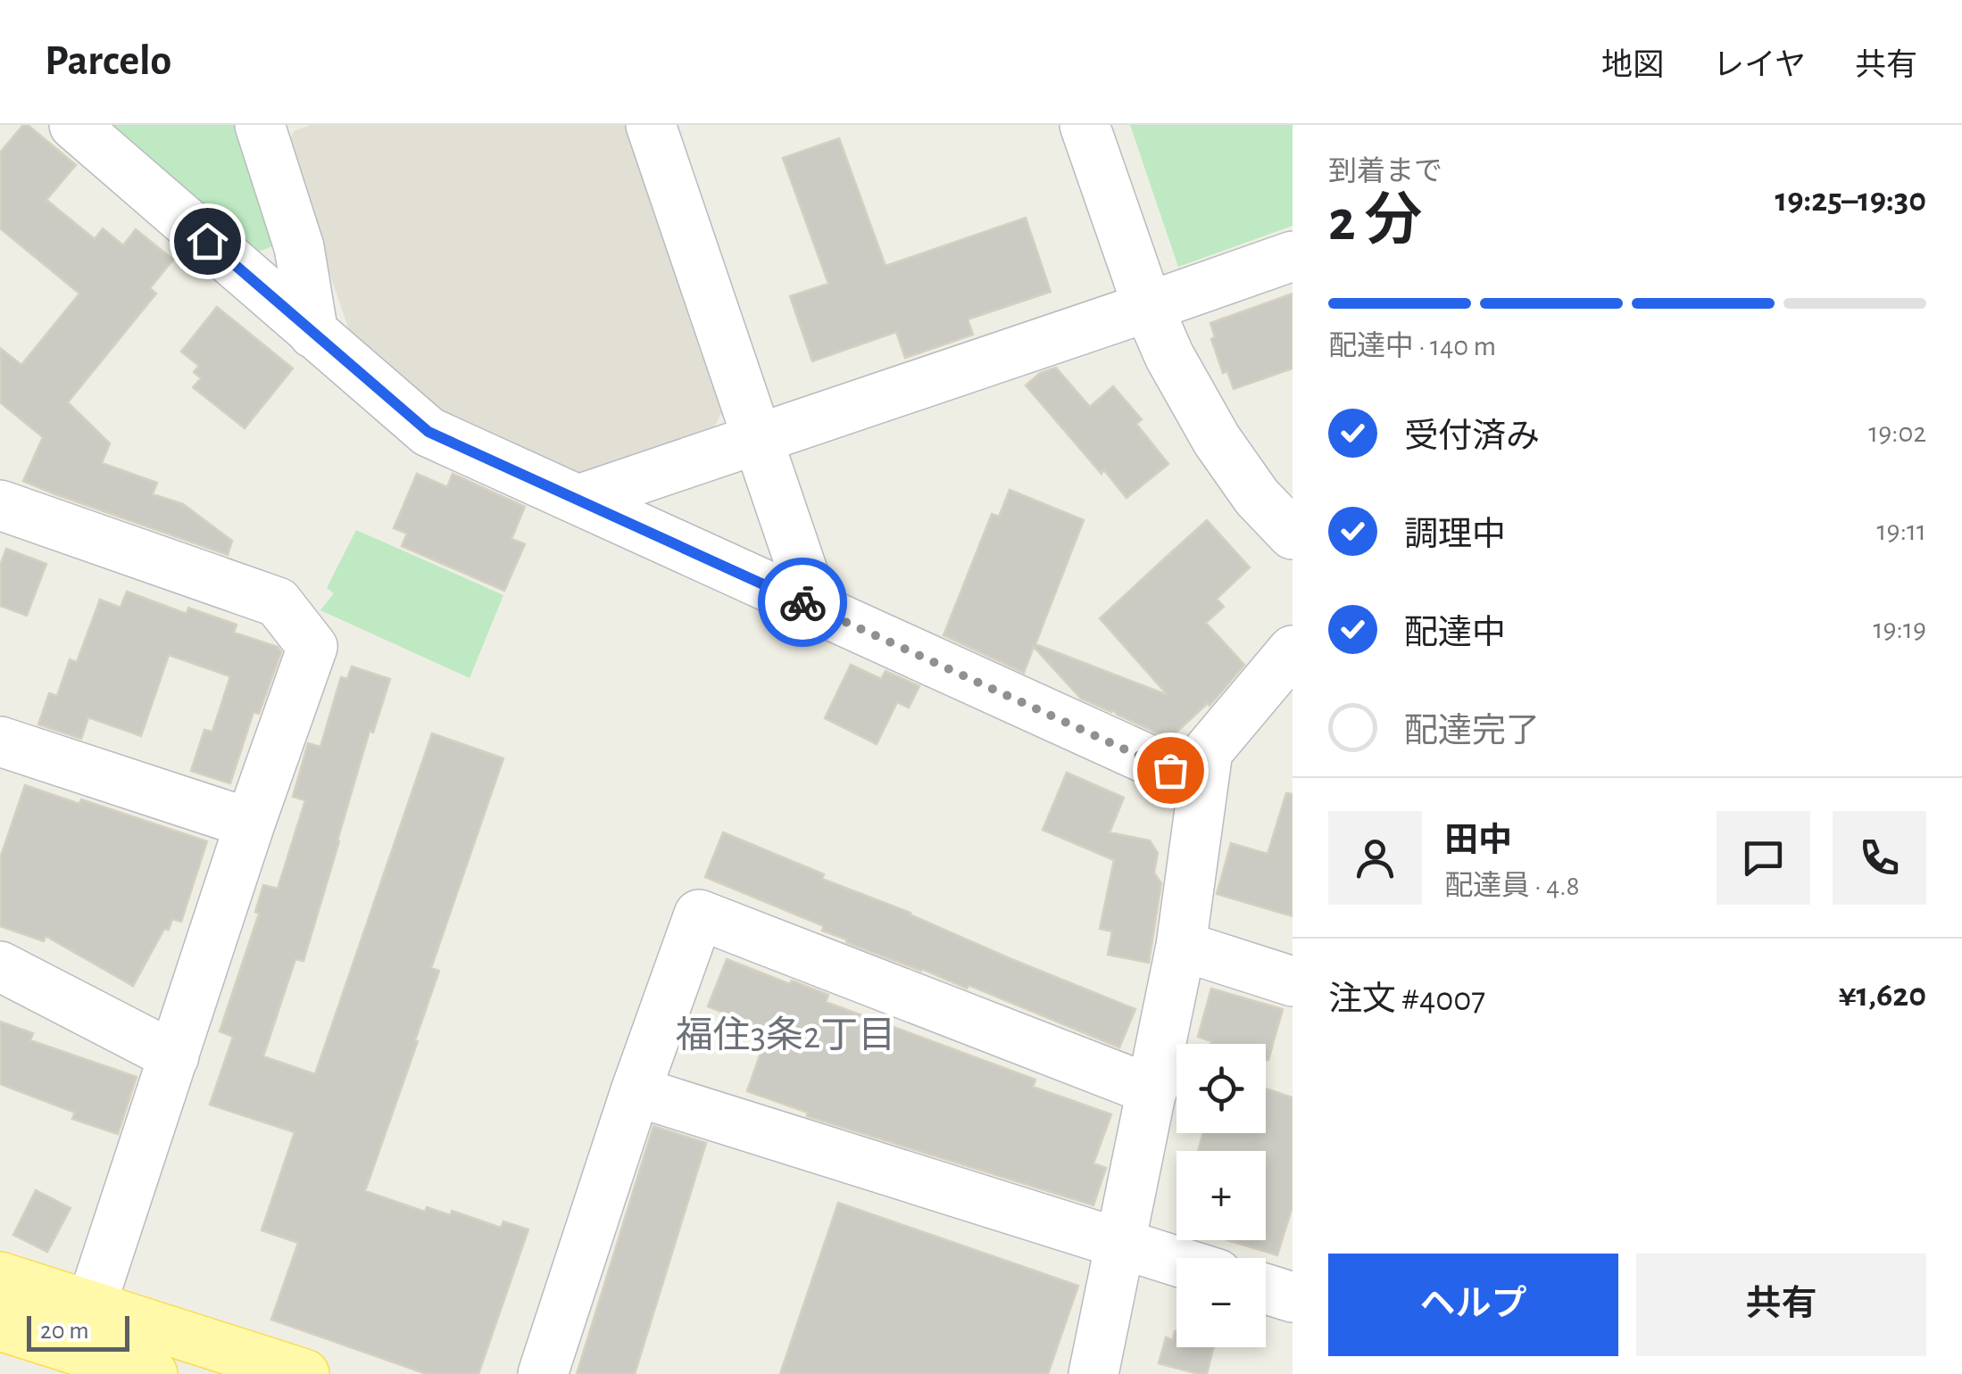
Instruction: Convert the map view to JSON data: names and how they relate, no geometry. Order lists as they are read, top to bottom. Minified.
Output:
{"districts":["福住3条2丁目"],"scale_bar":"20 m","page":{"header":"Parcelo","nav":["地図","レイヤ","共有"],"heading":["2 分","到着まで","19:25–19:30"],"panel":["田中","配達員 · 4.8","注文 #4007","¥1,620"],"bar":"配達中 · 140 m","list":[["受付済み","19:02"],["調理中","19:11"],["配達中","19:19"],"配達完了"],"map_buttons":["+","−"],"buttons":["ヘルプ","共有"],"scale":"20 m"}}
